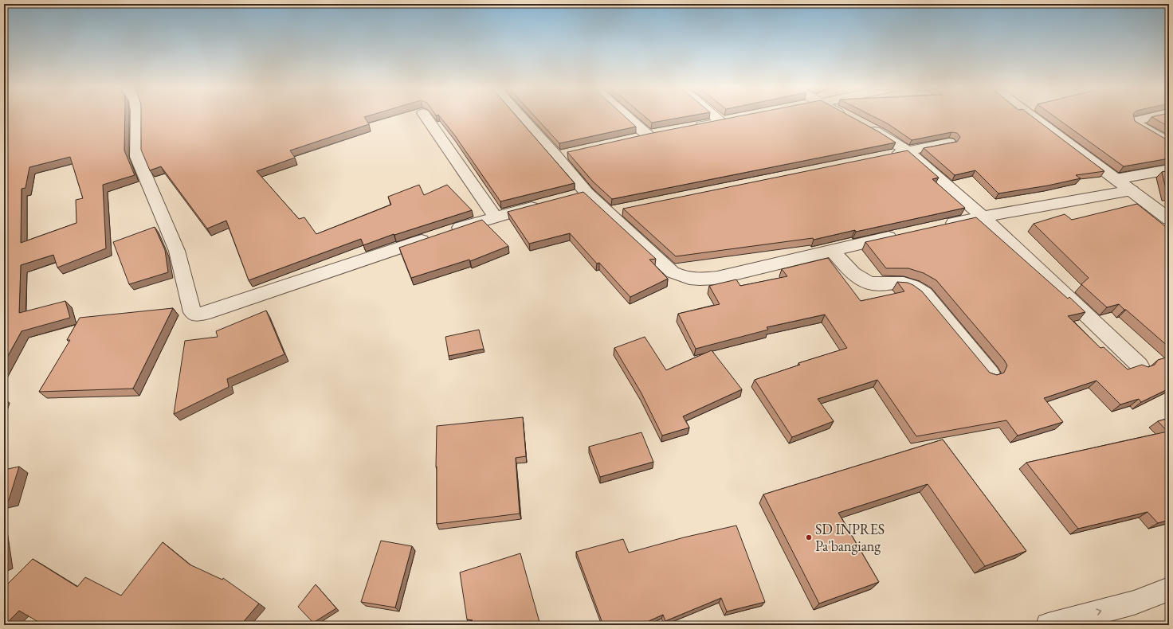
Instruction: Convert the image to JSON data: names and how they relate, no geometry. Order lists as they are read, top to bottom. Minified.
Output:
{"places":["SD INPRES Pa'bangiang"]}
